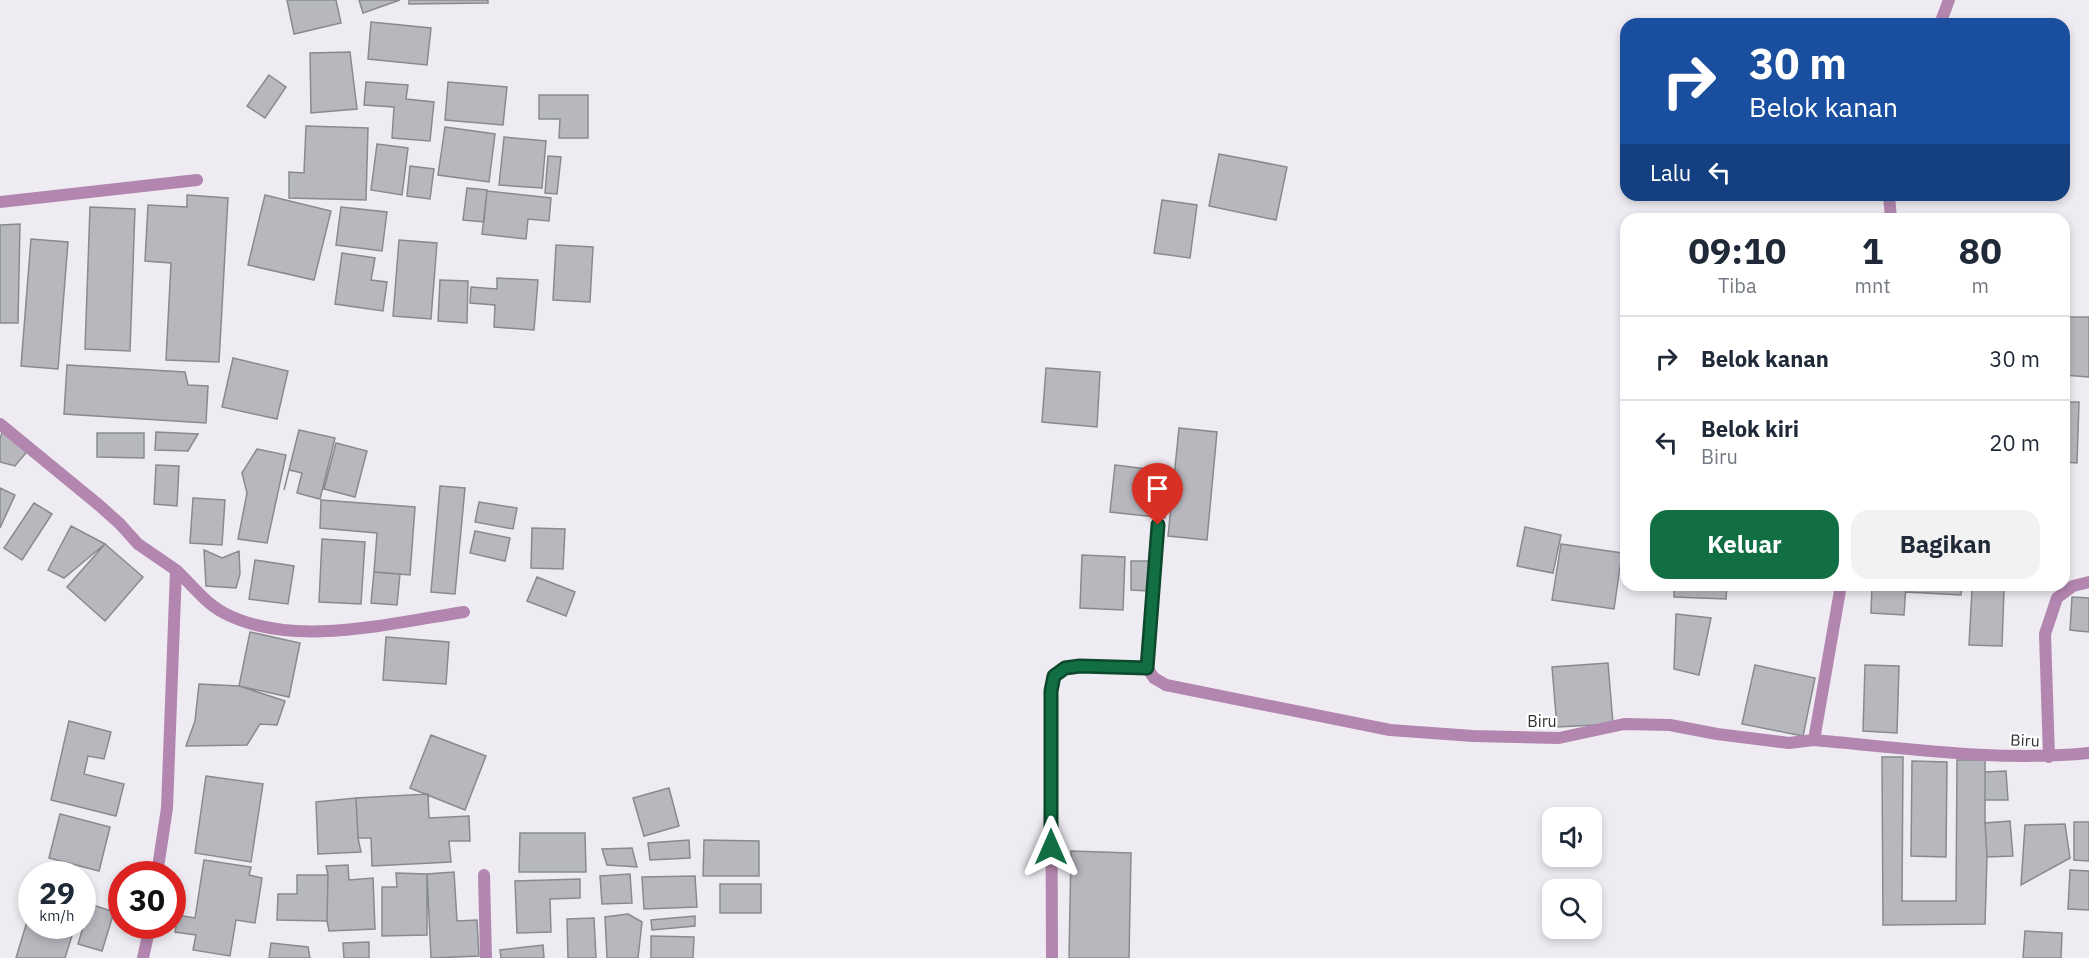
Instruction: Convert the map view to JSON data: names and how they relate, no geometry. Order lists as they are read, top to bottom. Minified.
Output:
{"streets":{"street":["Biru"]},"page":{"turn":["30 m","Belok kanan"],"then":"Lalu","eta":["09:10","Tiba","1","mnt","80","m"],"list":[{"name":"Belok kanan","value":"30 m"},{"name":"Belok kiri","note":"Biru","value":"20 m"}],"buttons":["Keluar","Bagikan"],"speed":"29 km/h","limit":"30"}}
